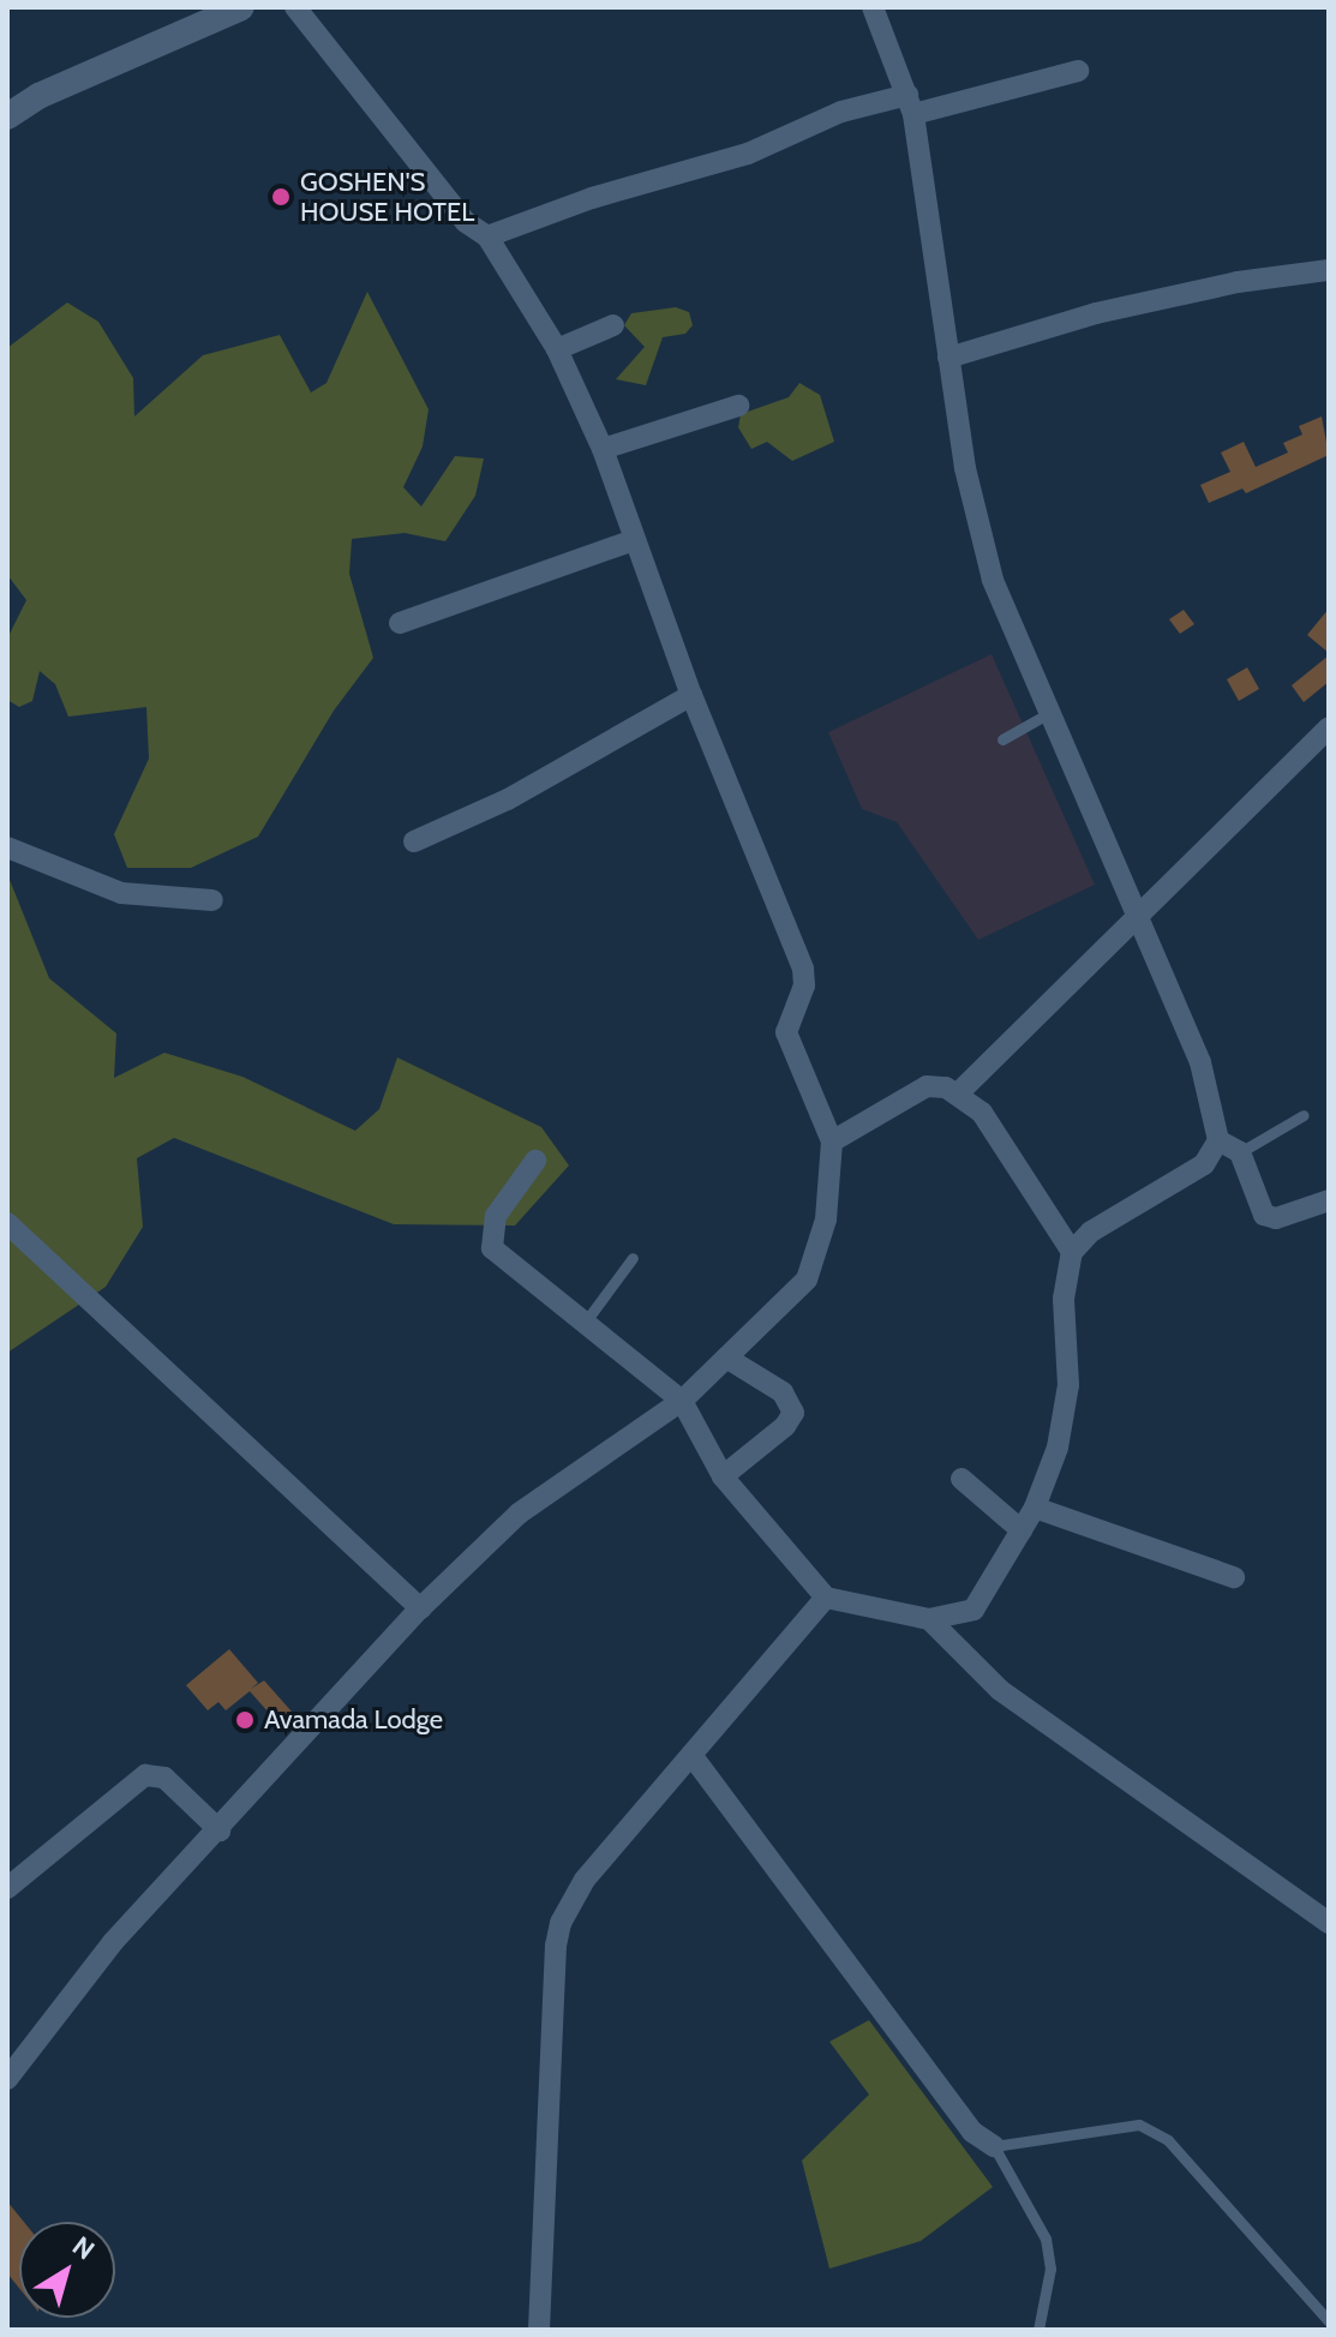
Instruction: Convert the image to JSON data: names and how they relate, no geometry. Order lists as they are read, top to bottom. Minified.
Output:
{"places":["GOSHEN'S HOUSE HOTEL","Avamada Lodge"],"north":"top right"}
